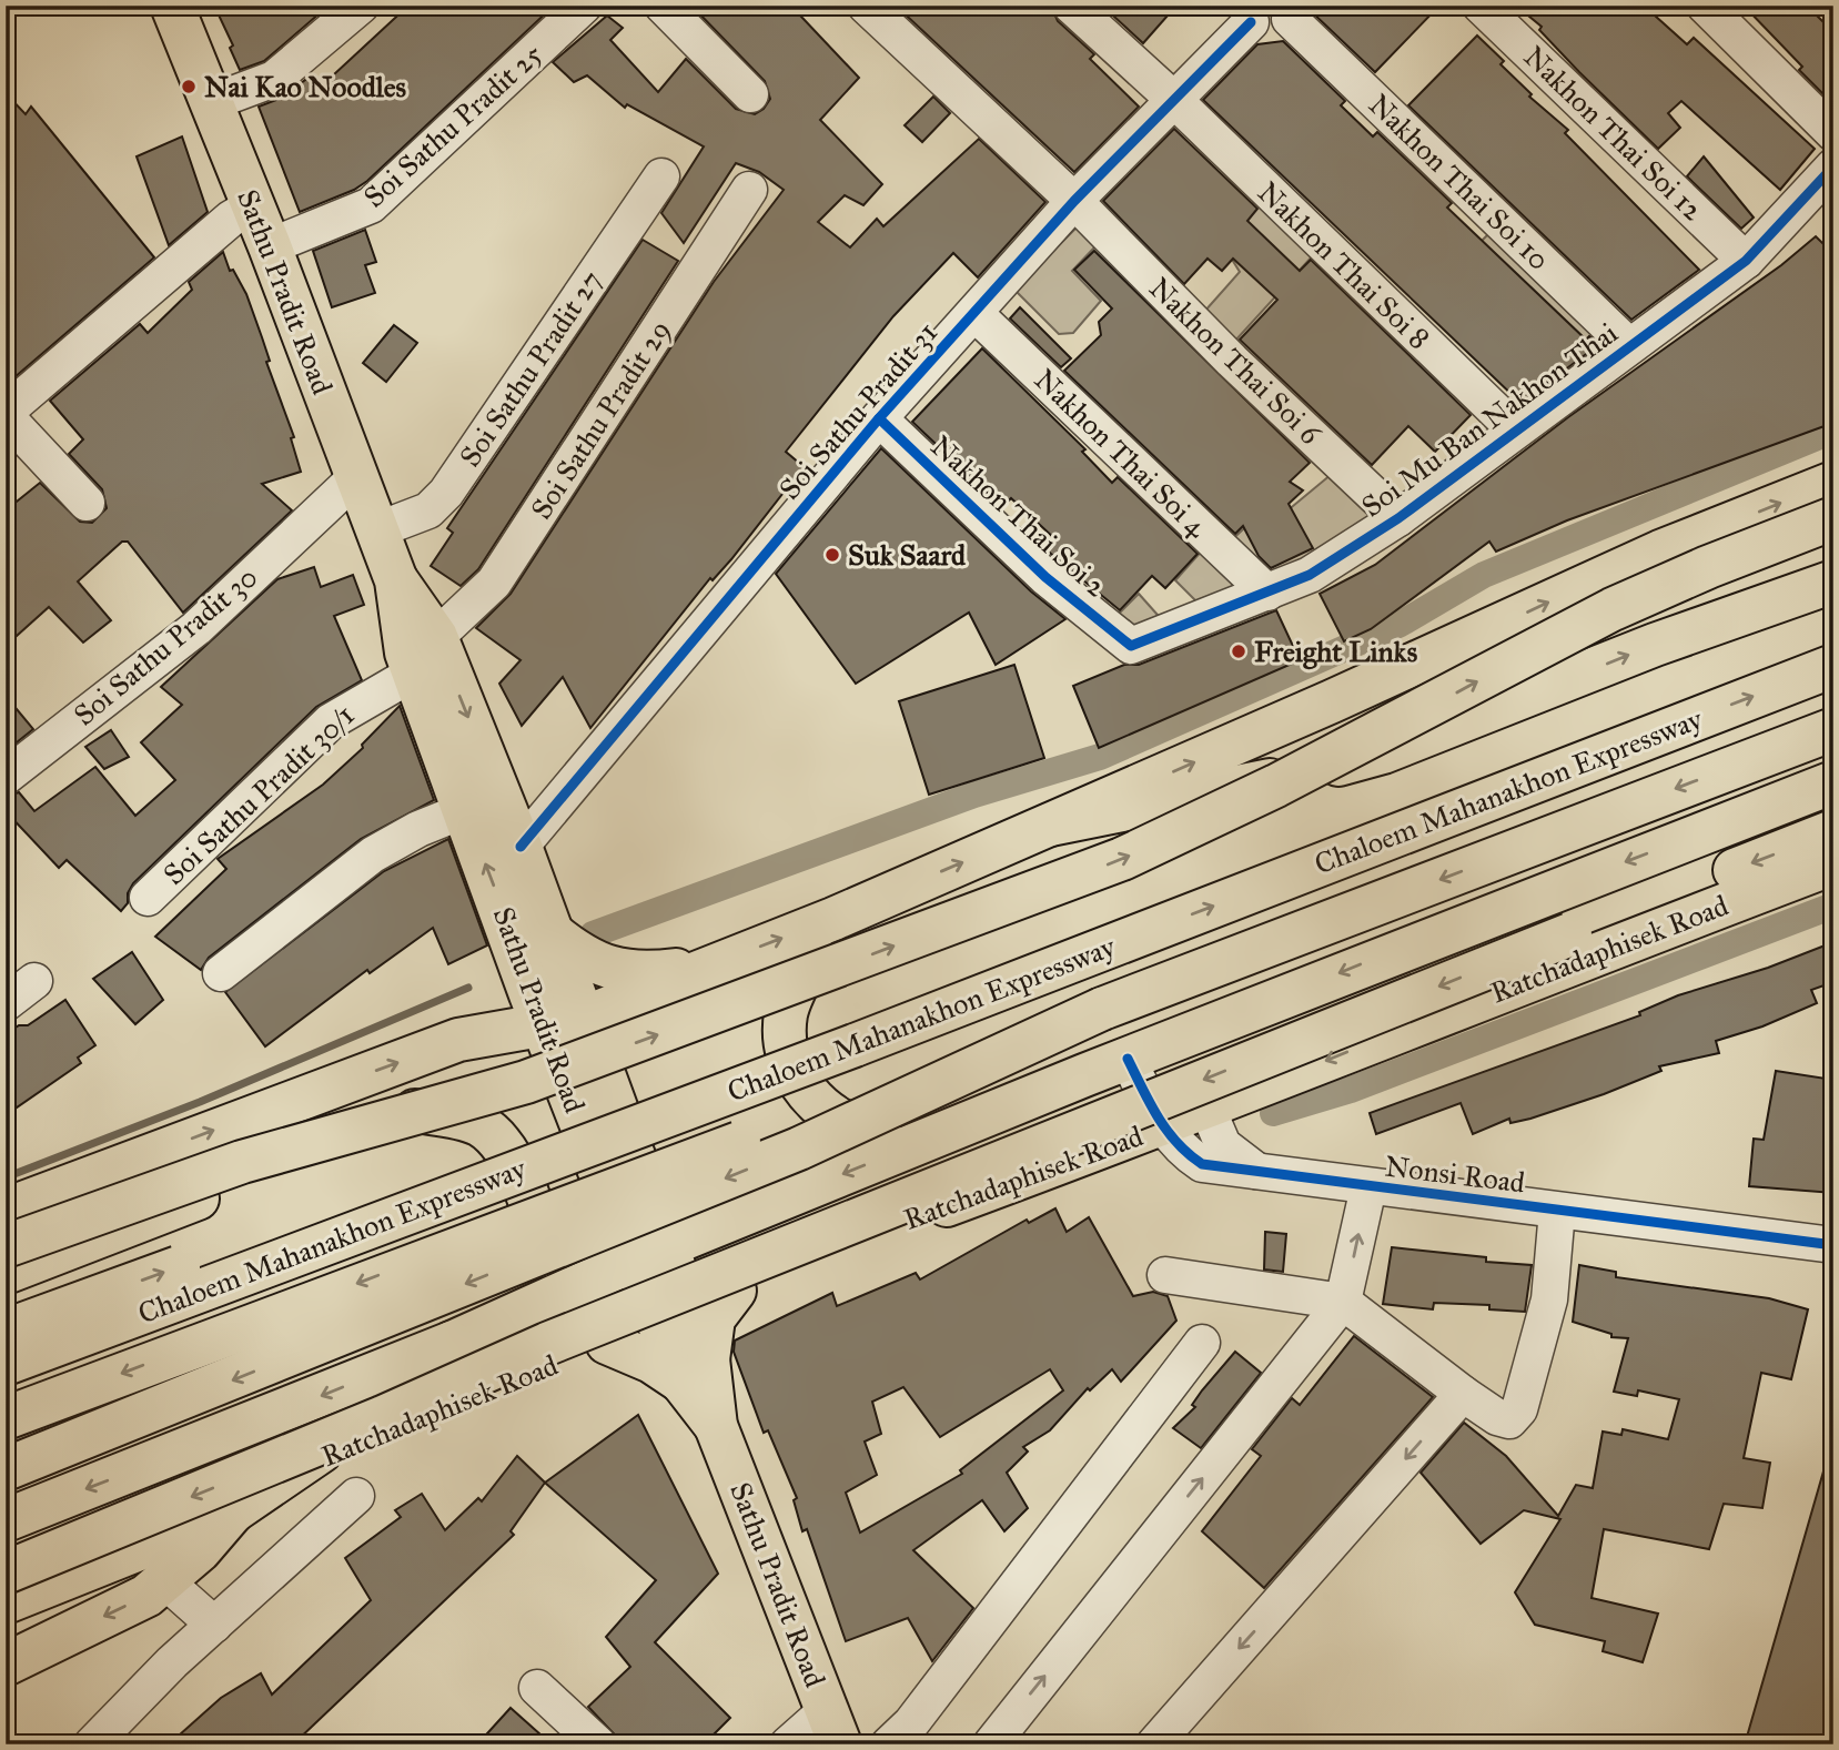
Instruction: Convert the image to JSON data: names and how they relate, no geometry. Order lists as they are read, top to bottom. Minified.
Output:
{"streets":{"main road":["Sathu Pradit Road","Chaloem Mahanakhon Expressway","Ratchadaphisek Road"],"street":["Soi Sathu Pradit 25","Nakhon Thai Soi 12","Nakhon Thai Soi 10","Nakhon Thai Soi 8","Nakhon Thai Soi 6","Soi Sathu Pradit 27","Soi Sathu Pradit 31","Soi Sathu Pradit 29","Soi Mu Ban Nakhon Thai","Nakhon Thai Soi 4","Nakhon Thai Soi 2","Soi Sathu Pradit 30","Soi Sathu Pradit 30/1","Nonsi Road"]},"crossings":[["Soi Sathu Pradit 25","Sathu Pradit Road"],["Nakhon Thai Soi 12","Soi Mu Ban Nakhon Thai"],["Nakhon Thai Soi 10","Soi Sathu Pradit 31"],["Nakhon Thai Soi 10","Soi Mu Ban Nakhon Thai"],["Nakhon Thai Soi 8","Soi Sathu Pradit 31"],["Nakhon Thai Soi 8","Soi Mu Ban Nakhon Thai"],["Sathu Pradit Road","Soi Sathu Pradit 27"],["Sathu Pradit Road","Soi Sathu Pradit 31"],["Sathu Pradit Road","Soi Sathu Pradit 29"],["Sathu Pradit Road","Soi Sathu Pradit 30"],["Sathu Pradit Road","Soi Sathu Pradit 30/1"],["Sathu Pradit Road","Ratchadaphisek Road"],["Nakhon Thai Soi 6","Soi Sathu Pradit 31"],["Nakhon Thai Soi 6","Soi Mu Ban Nakhon Thai"],["Soi Sathu Pradit 31","Nakhon Thai Soi 4"],["Soi Sathu Pradit 31","Nakhon Thai Soi 2"],["Soi Mu Ban Nakhon Thai","Nakhon Thai Soi 4"],["Soi Mu Ban Nakhon Thai","Nakhon Thai Soi 2"],["Ratchadaphisek Road","Nonsi Road"]],"places":["Nai Kao Noodles","Suk Saard","Freight Links"]}
